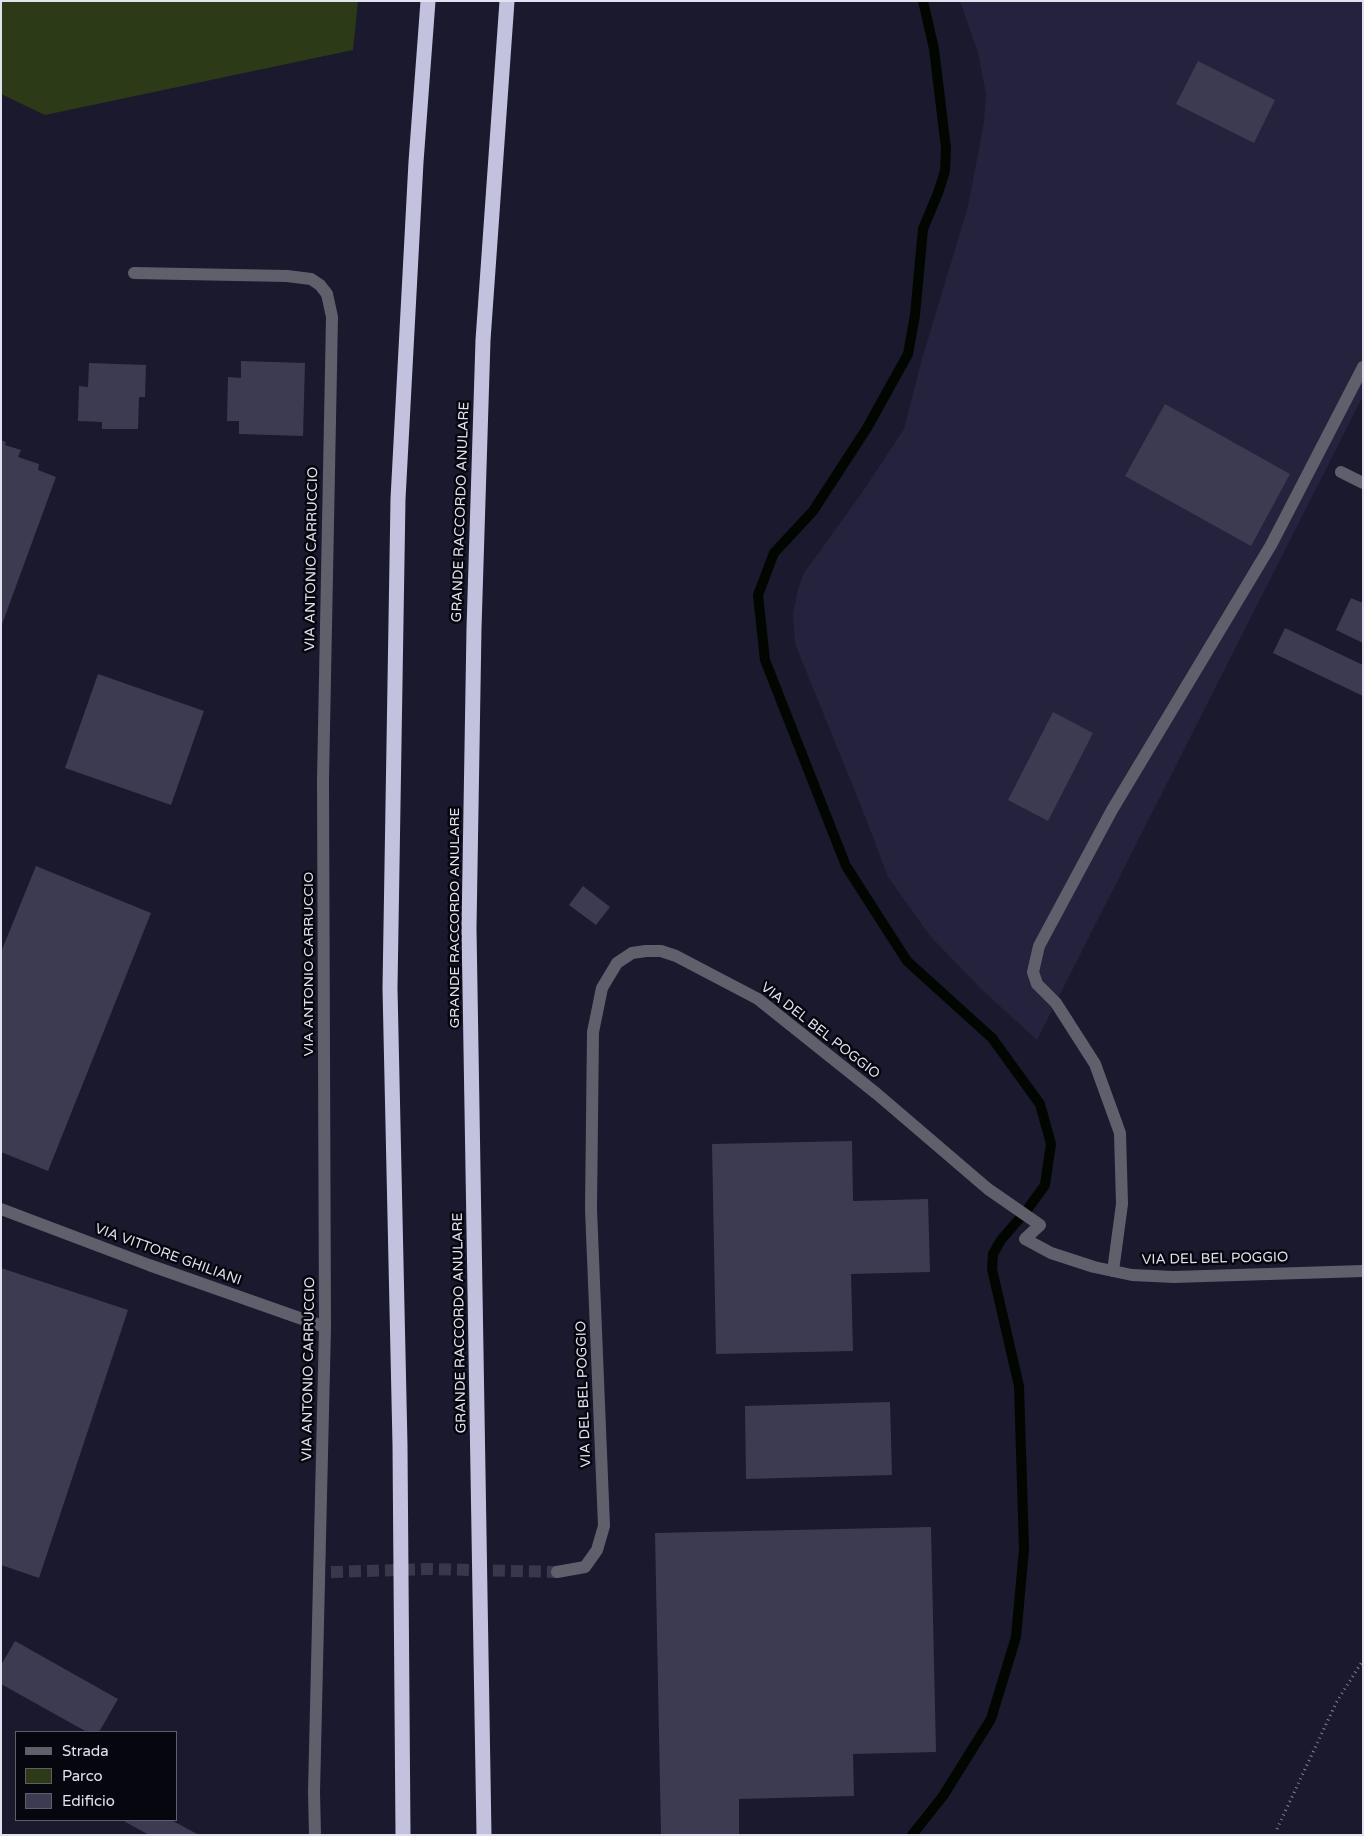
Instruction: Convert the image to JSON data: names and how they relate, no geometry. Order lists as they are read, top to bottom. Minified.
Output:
{"streets":{"highway":["GRANDE RACCORDO ANULARE"],"street":["VIA ANTONIO CARRUCCIO","VIA DEL BEL POGGIO","VIA VITTORE GHILIANI"]},"crossings":[["VIA ANTONIO CARRUCCIO","VIA VITTORE GHILIANI"]],"legend":["Strada","Parco","Edificio"]}
